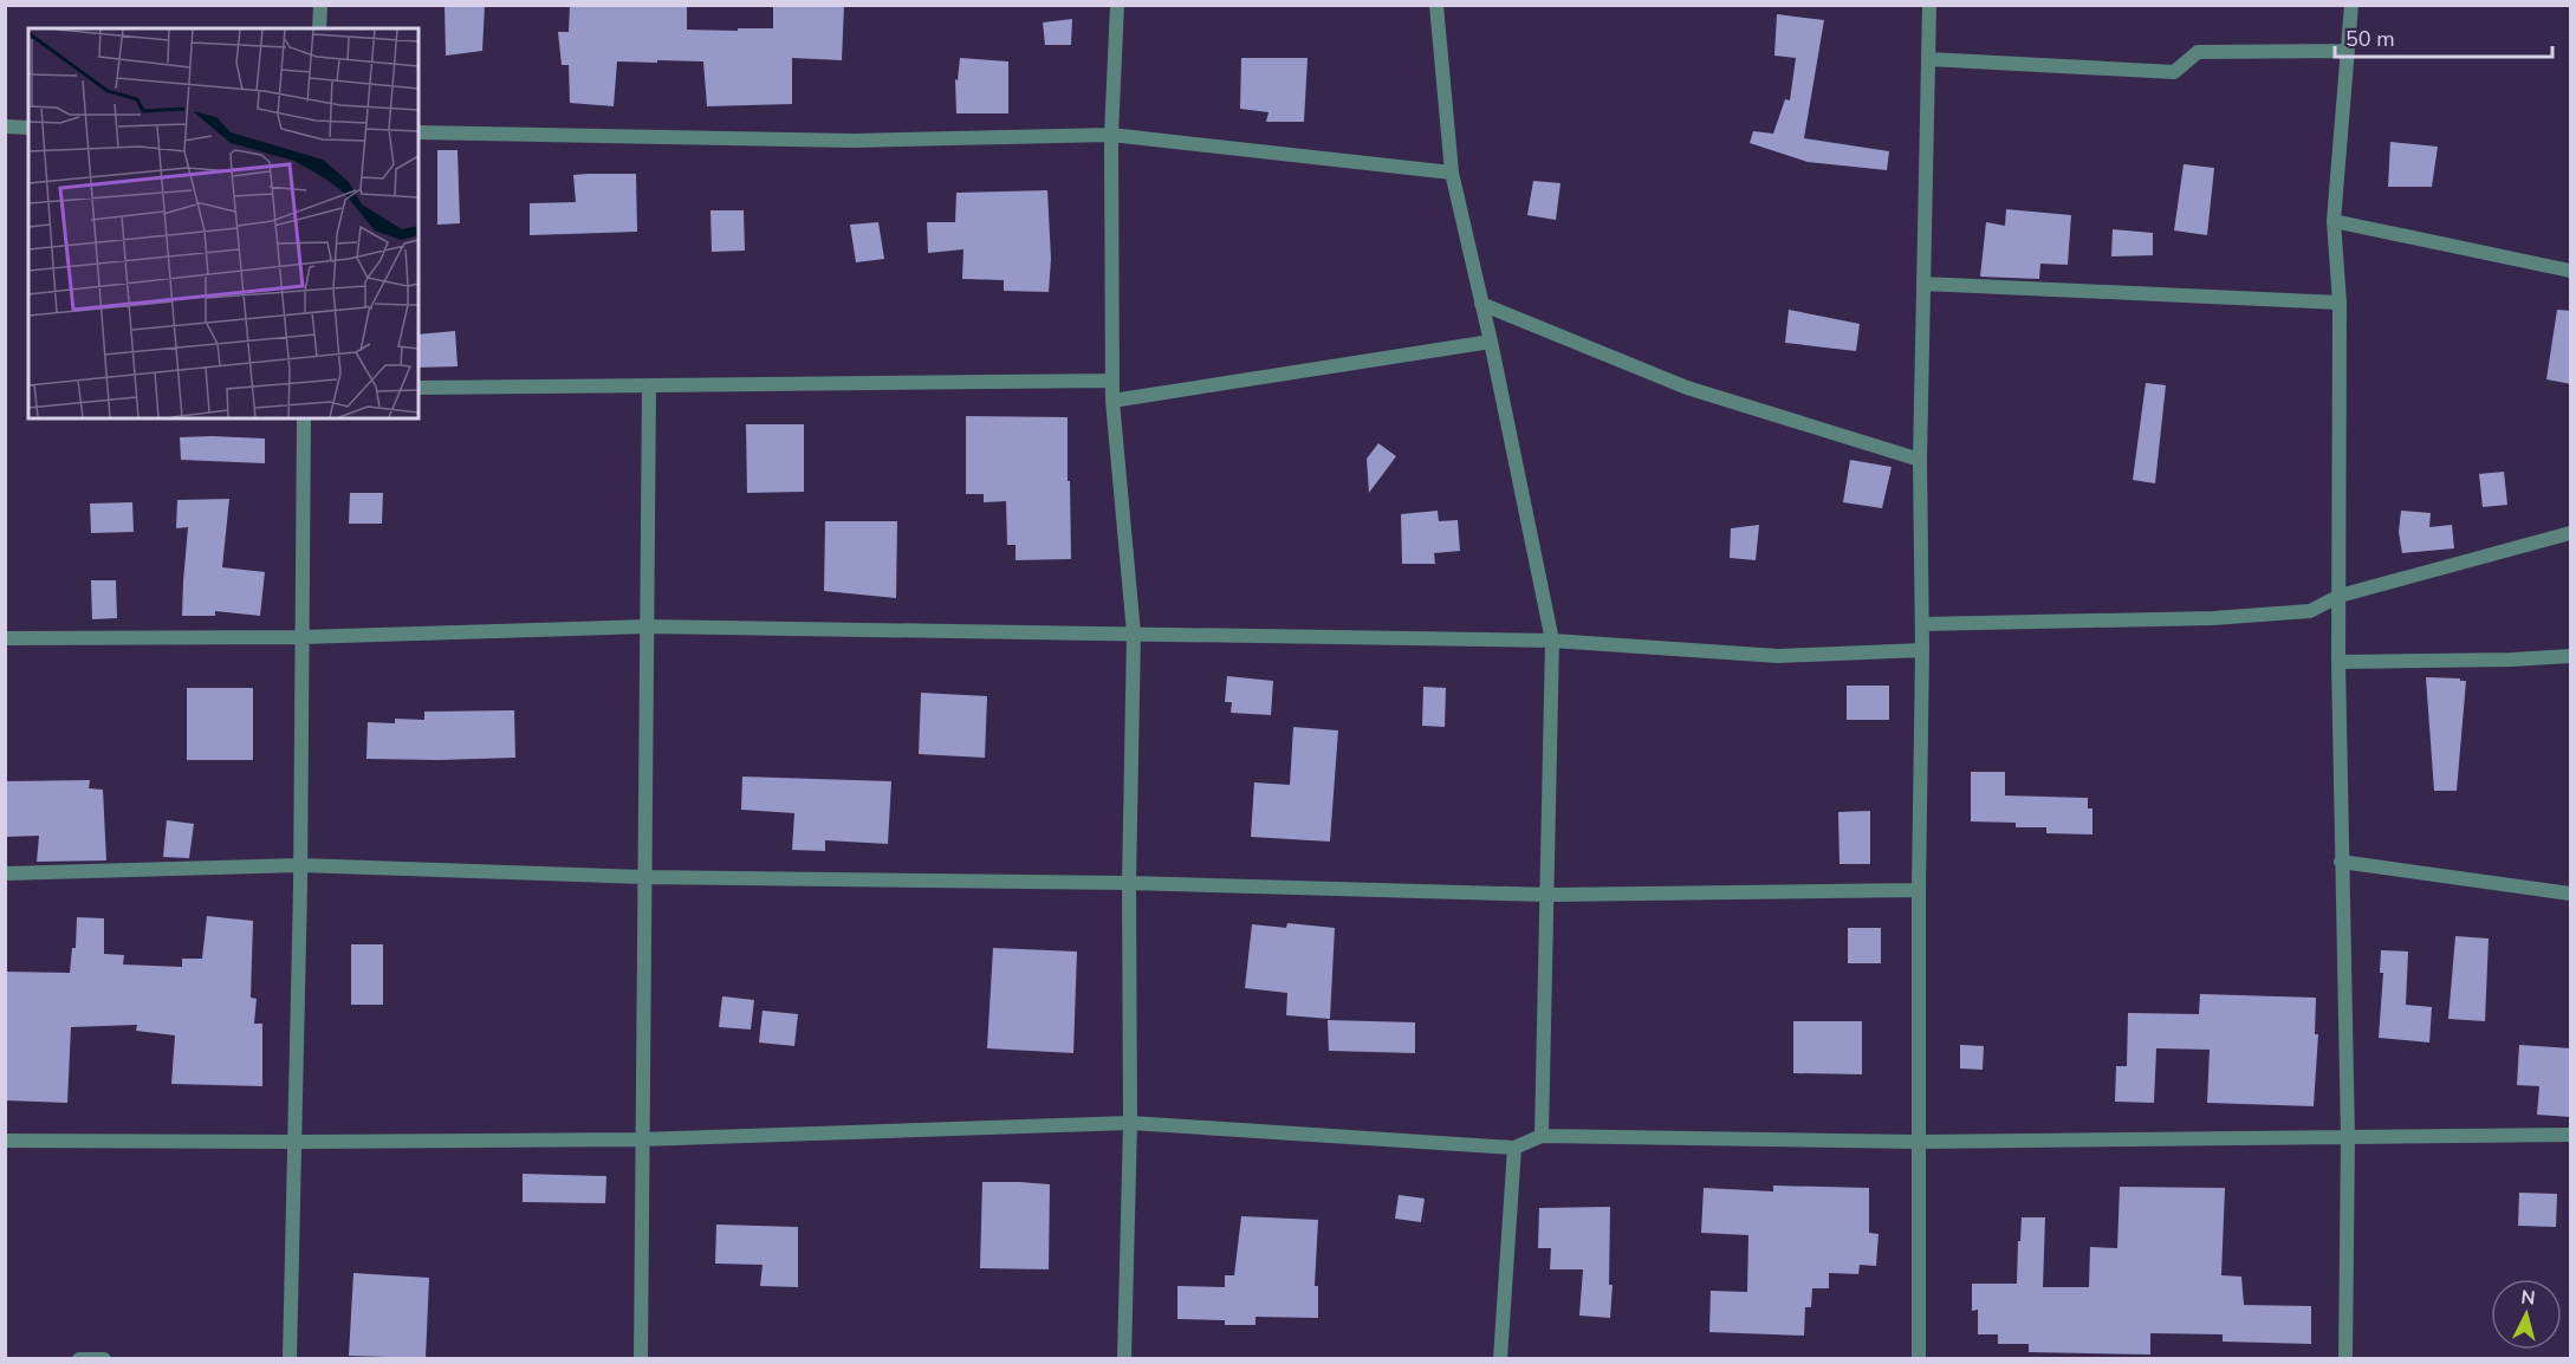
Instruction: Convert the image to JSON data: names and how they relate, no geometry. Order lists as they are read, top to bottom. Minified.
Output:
{"scale_bar":"50 m","north":"top"}
